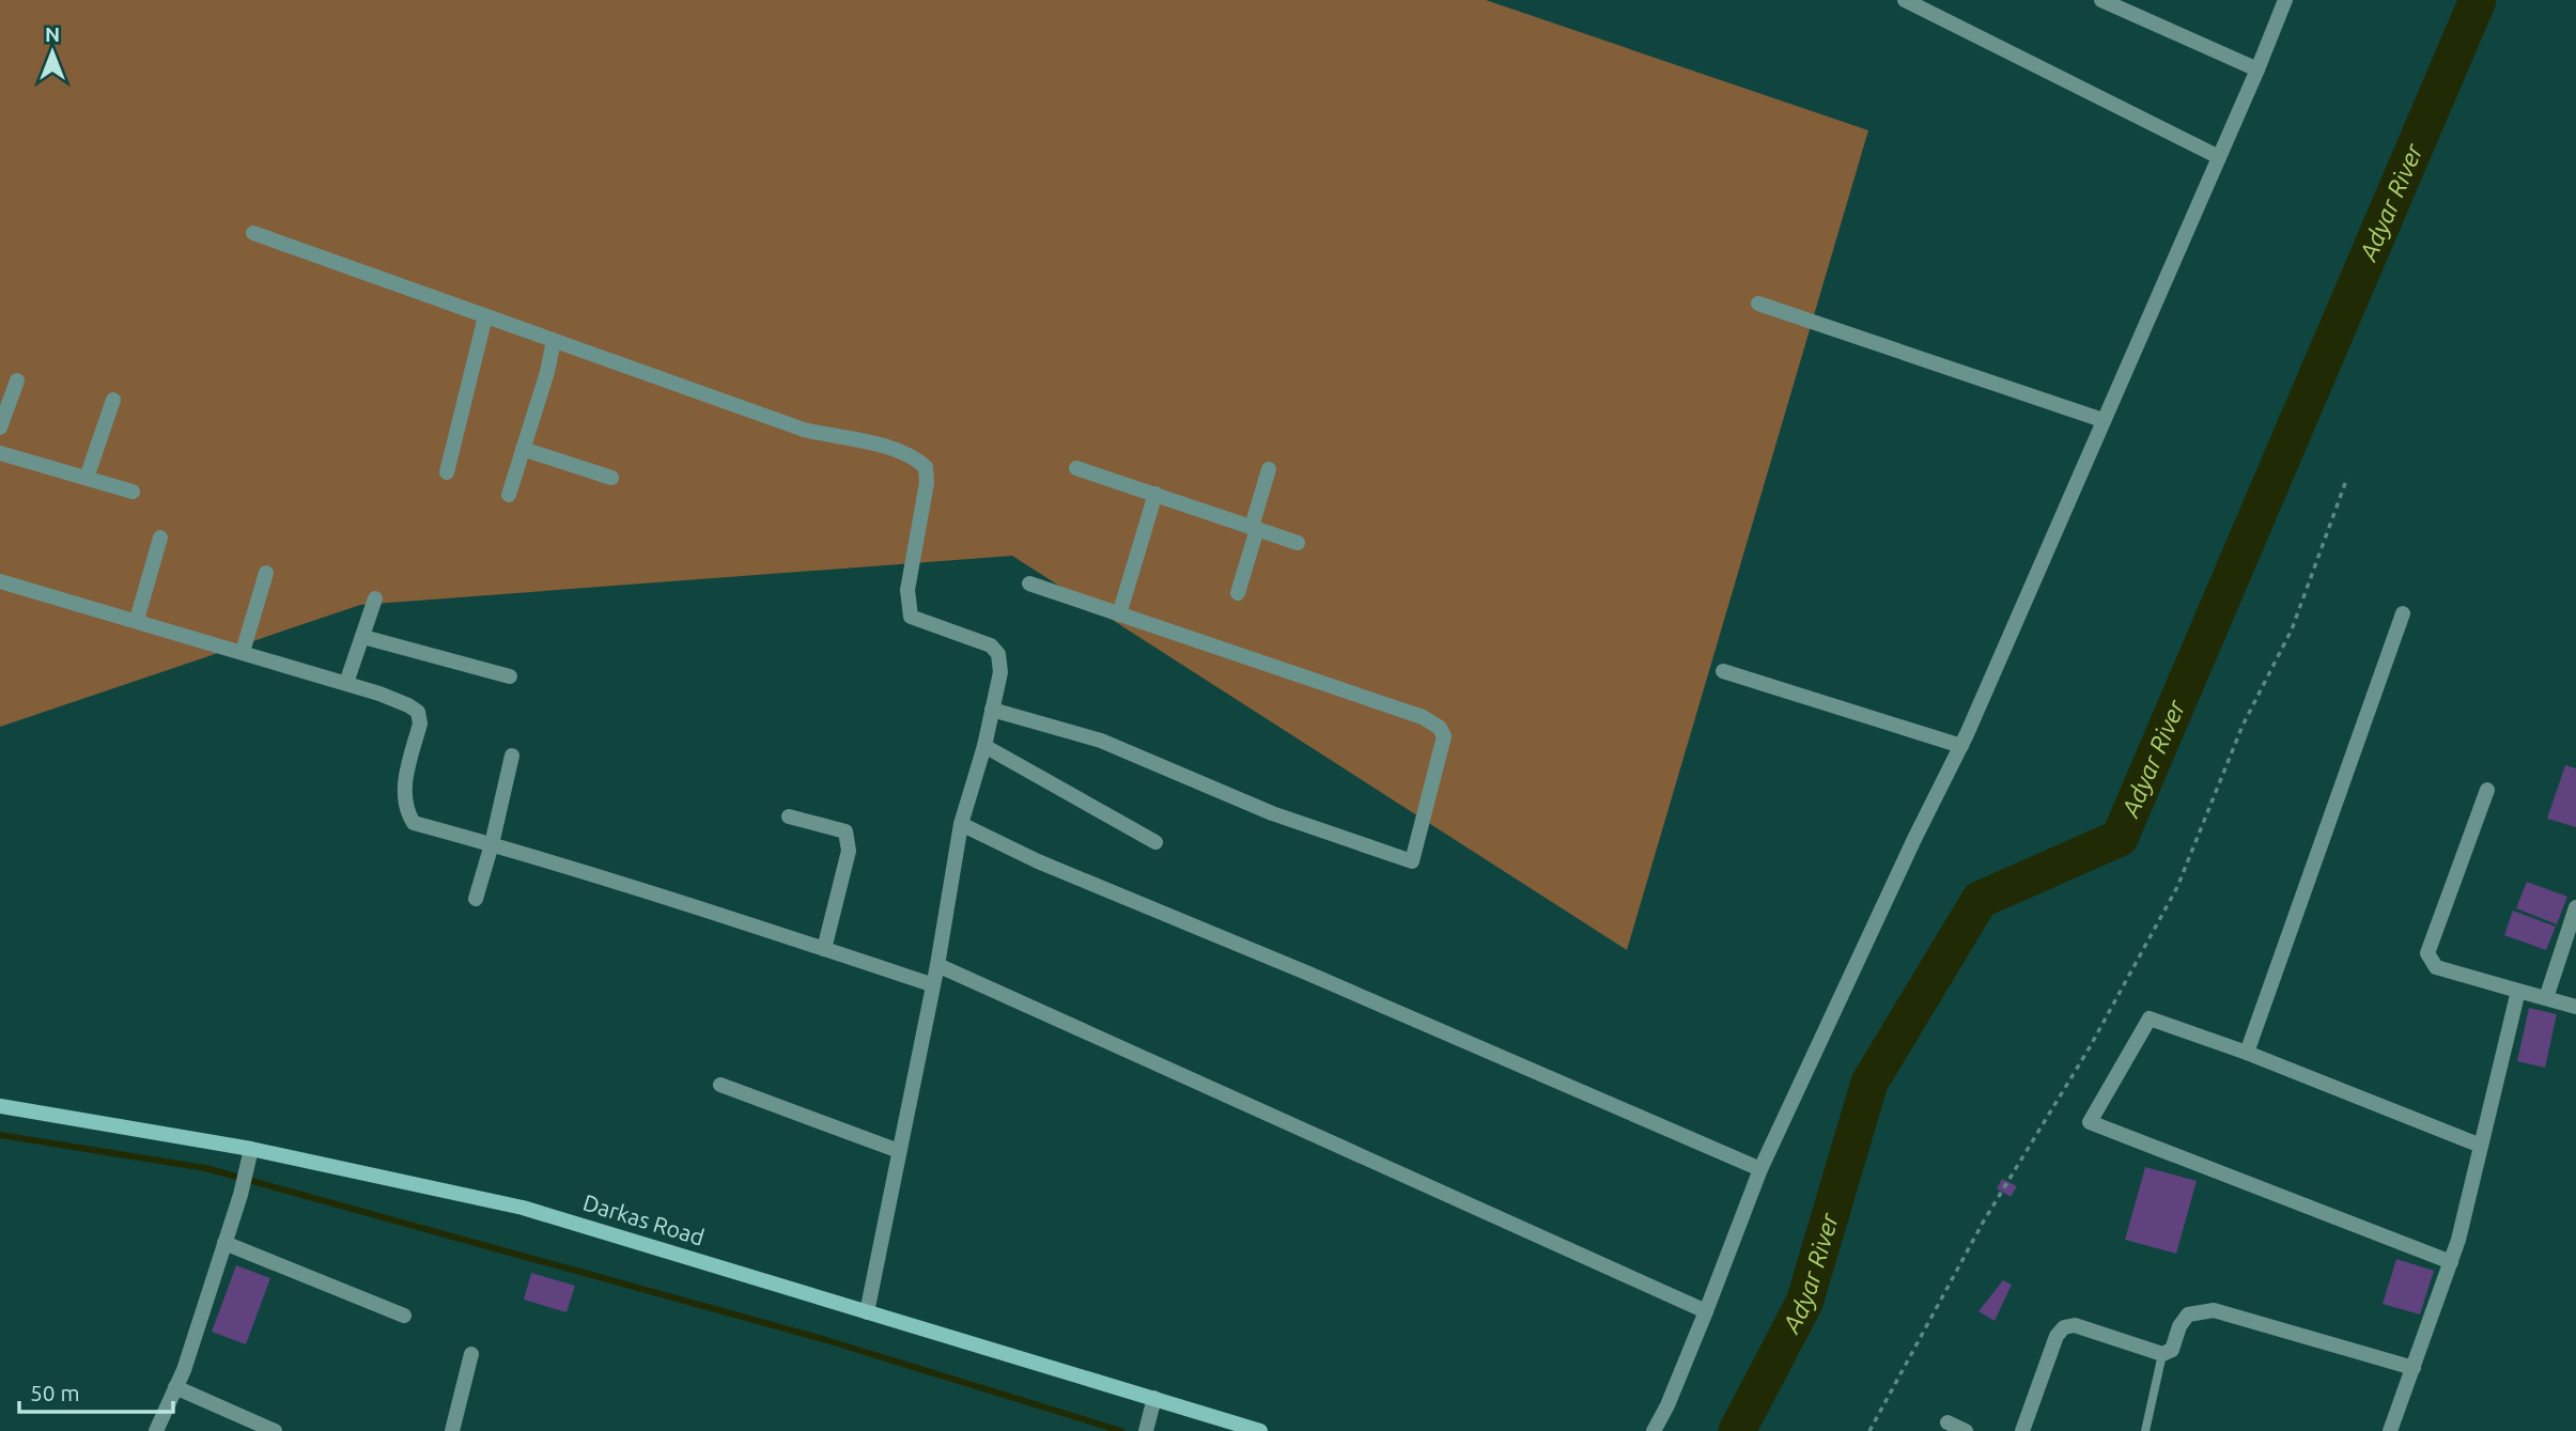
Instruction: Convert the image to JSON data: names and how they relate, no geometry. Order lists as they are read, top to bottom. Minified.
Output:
{"streets":{"main road":["Darkas Road"]},"water":["Adyar River"],"scale_bar":"50 m","north":"top"}
